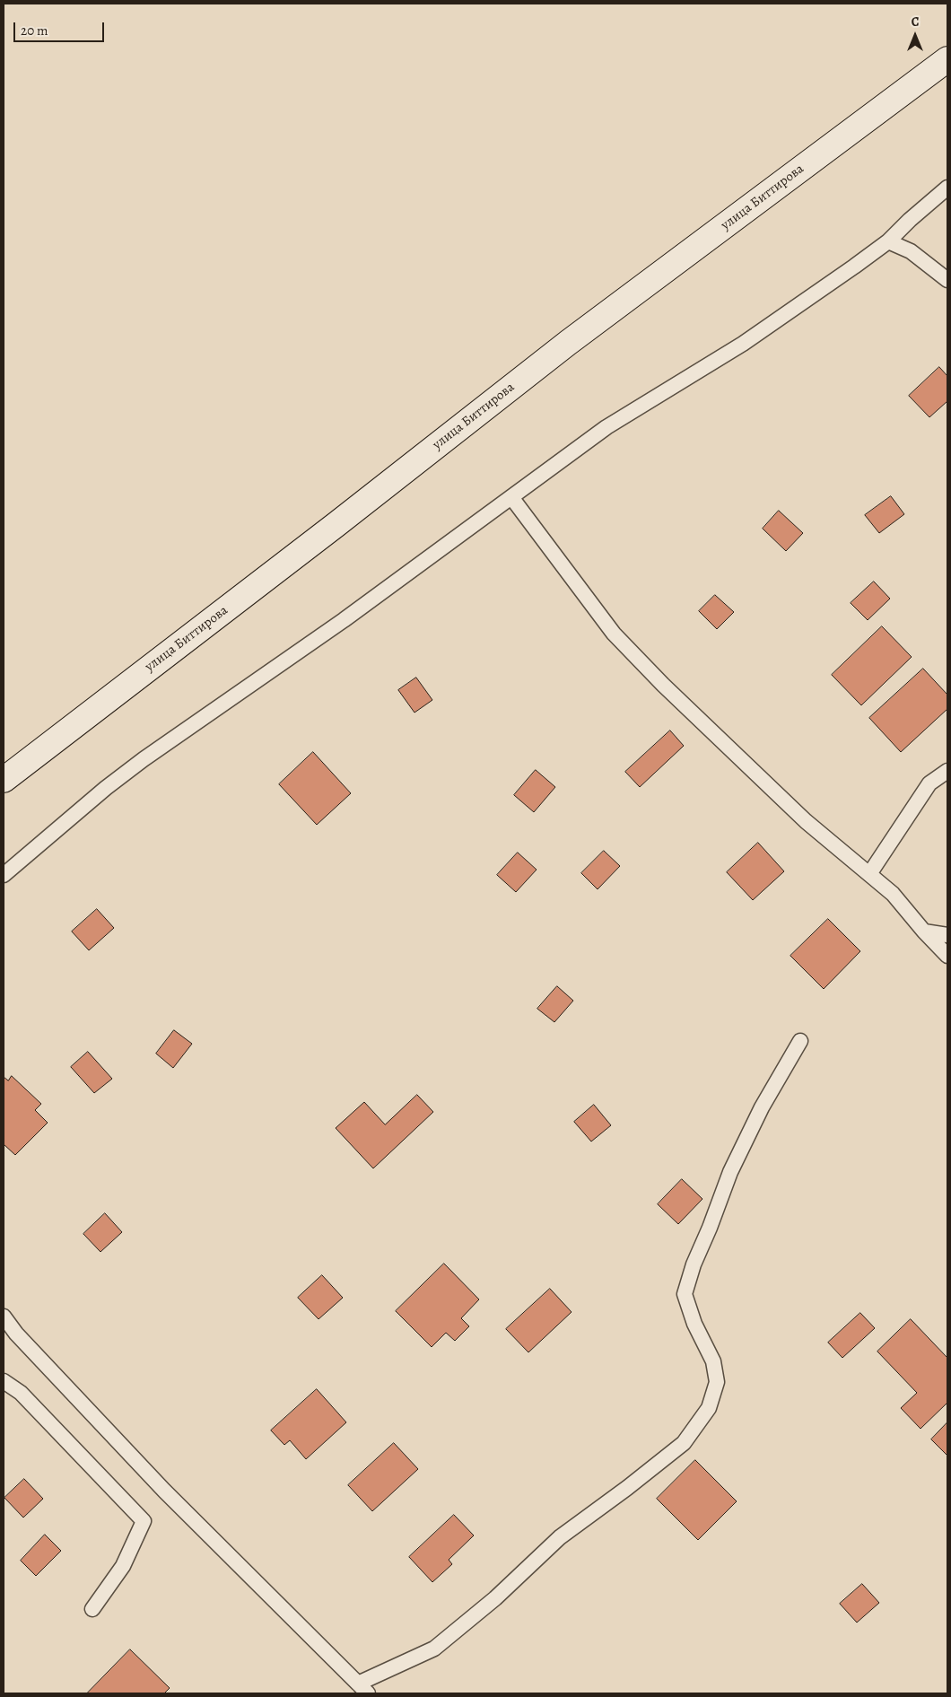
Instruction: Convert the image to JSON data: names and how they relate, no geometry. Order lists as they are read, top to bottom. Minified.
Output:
{"streets":{"street":["улица Биттирова"]},"scale_bar":"20 m","north":"top"}
